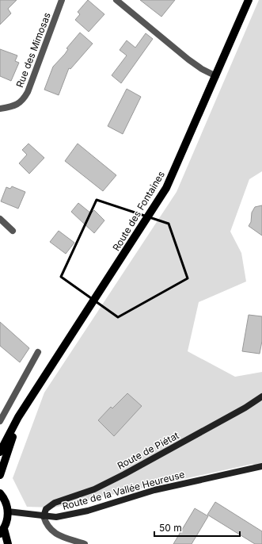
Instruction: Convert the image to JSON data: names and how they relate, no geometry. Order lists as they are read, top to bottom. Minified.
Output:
{"streets":{"main road":["Route des Fontaines"],"street":["Rue des Mimosas","Route de Piétat","Route de la Vallée Heureuse"]},"crossings":[["Route de Piétat","Route de la Vallée Heureuse"]],"scale_bar":"50 m"}
